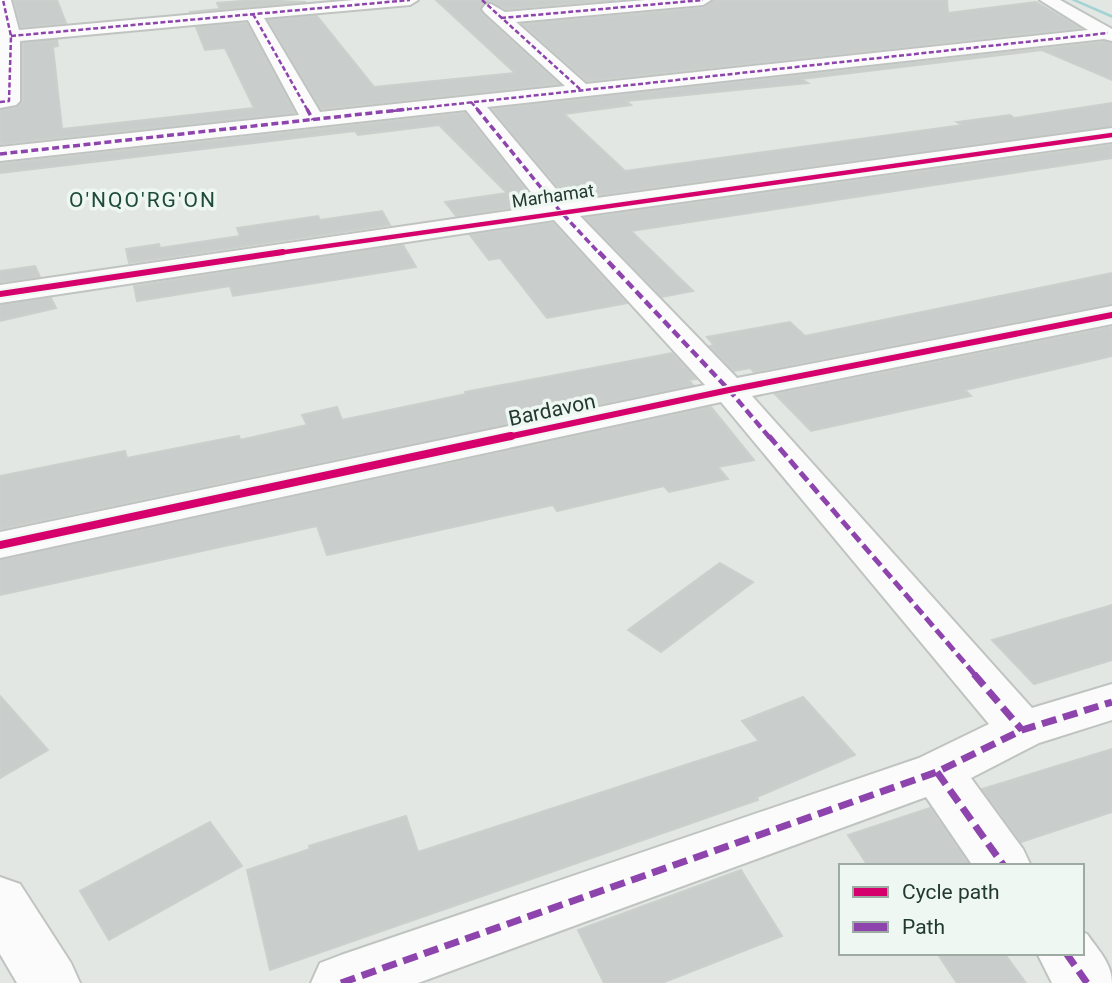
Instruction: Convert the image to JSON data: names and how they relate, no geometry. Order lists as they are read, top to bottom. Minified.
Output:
{"streets":{"street":["Marhamat","Bardavon"]},"districts":["O'NQO'RG'ON"],"legend":["Cycle path","Path"]}
